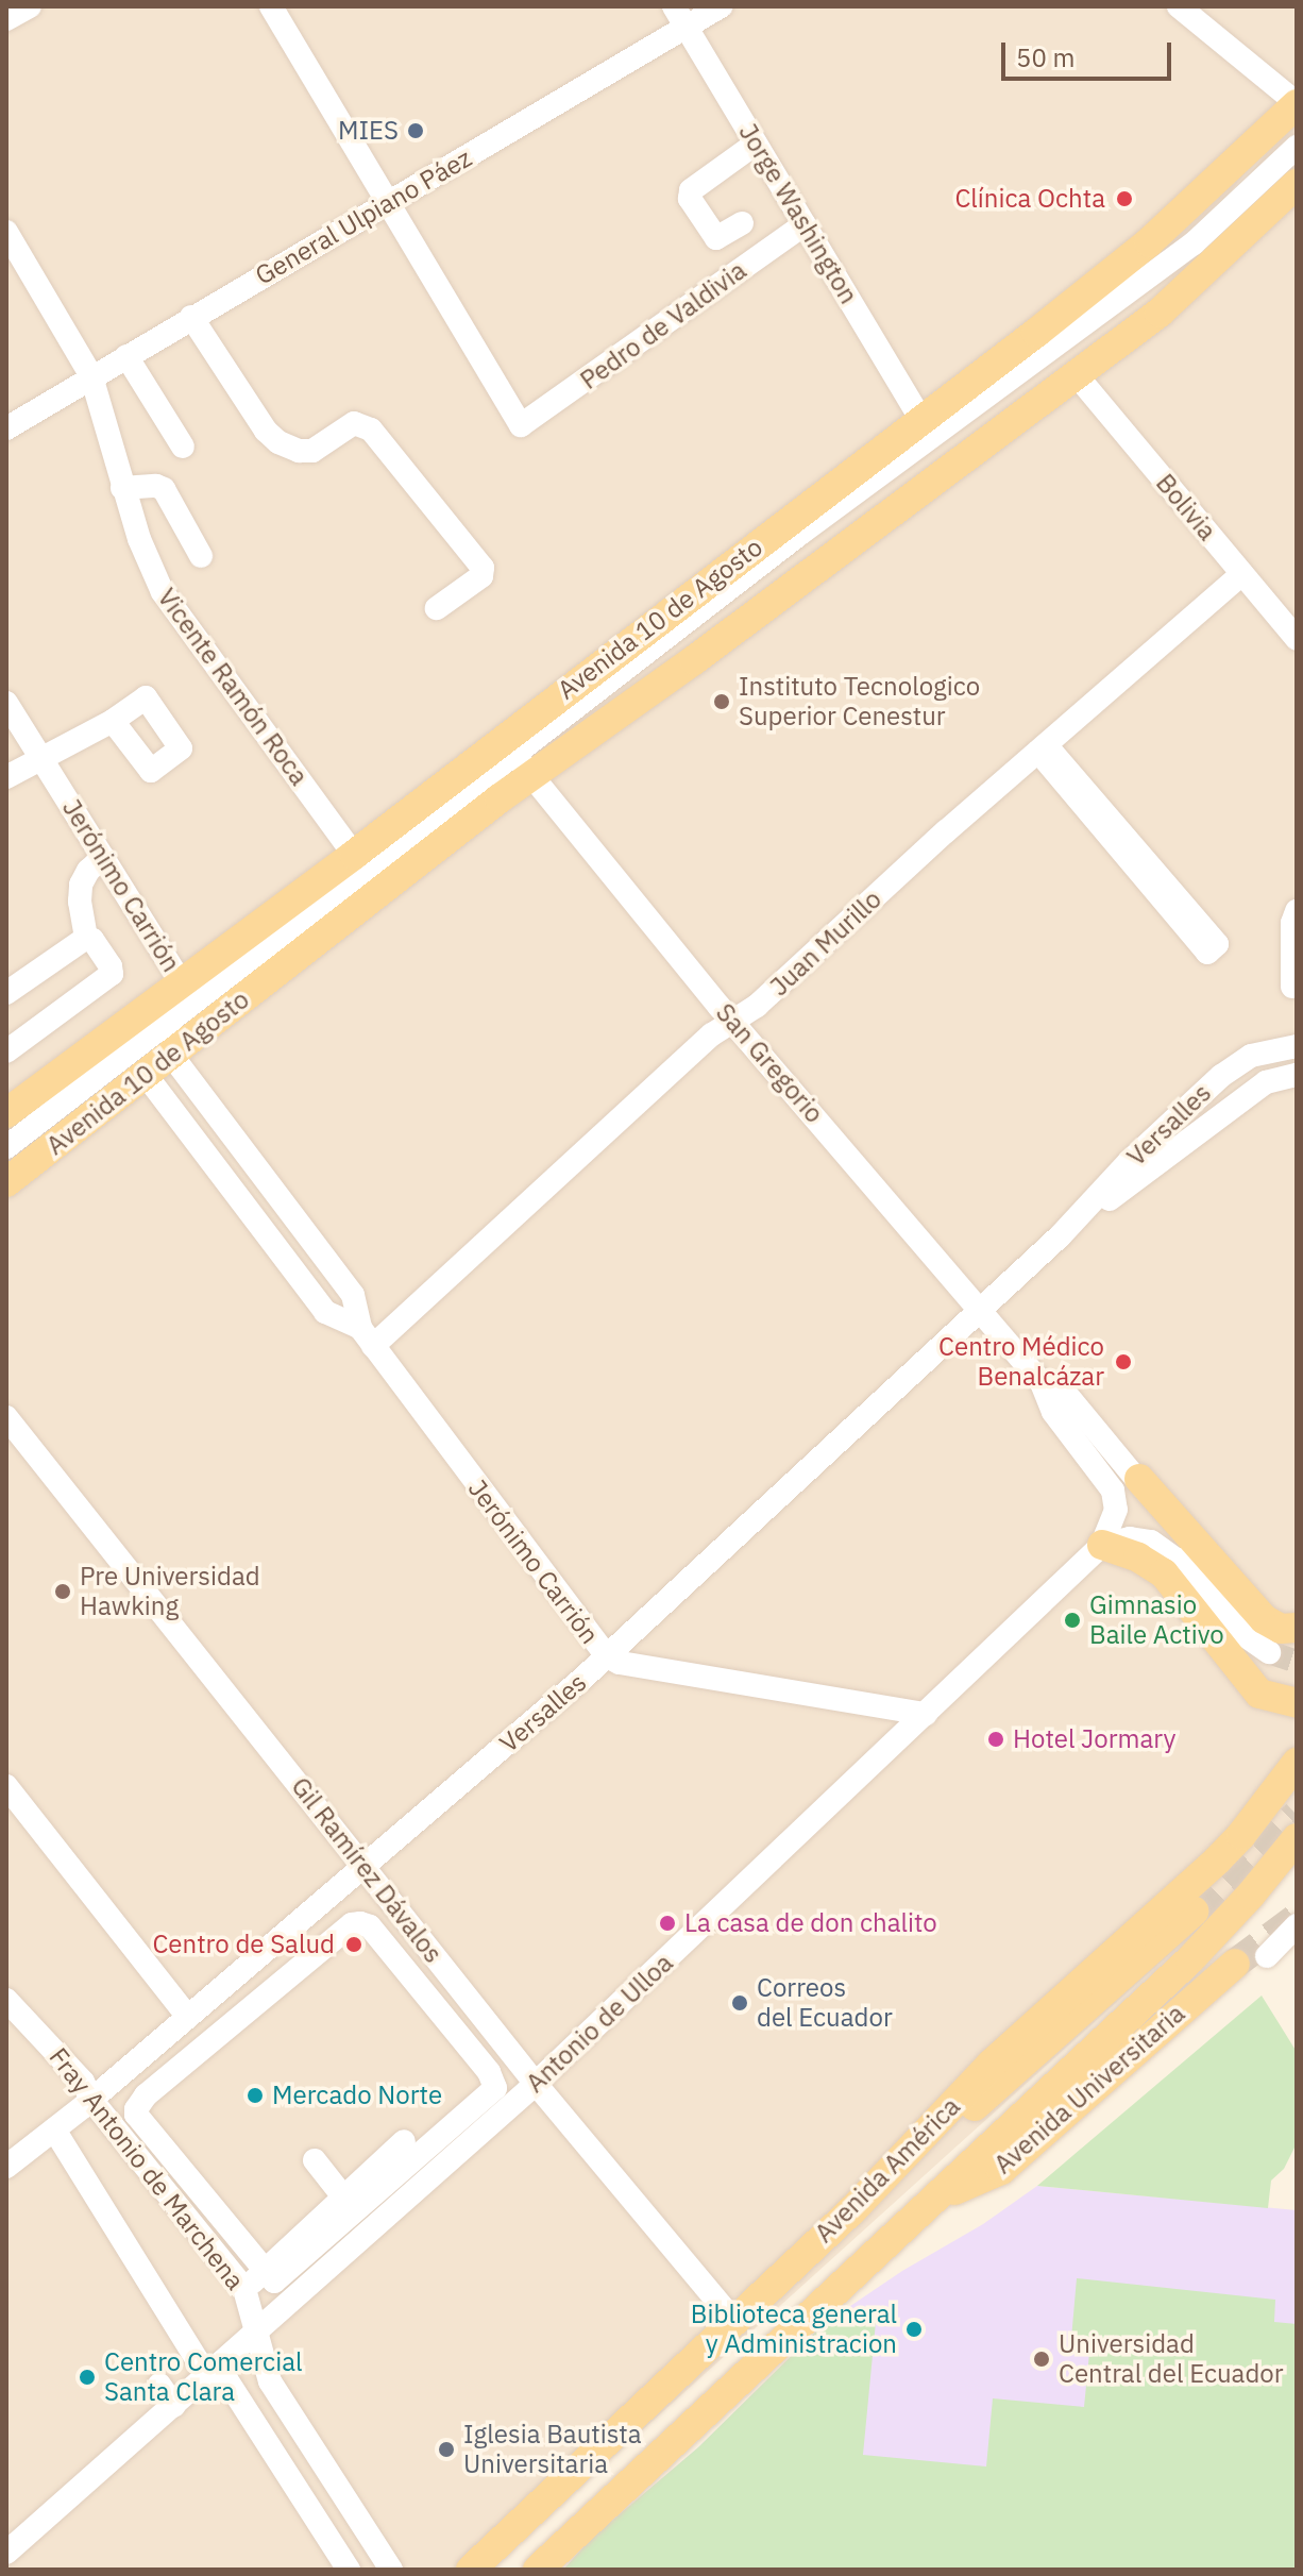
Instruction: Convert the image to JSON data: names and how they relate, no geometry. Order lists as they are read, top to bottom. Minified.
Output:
{"streets":{"main road":["Avenida 10 de Agosto","Avenida Universitaria","Avenida América"],"street":["Jorge Washington","General Ulpiano Páez","Pedro de Valdivia","Bolivia","Vicente Ramón Roca","Jerónimo Carrión","Juan Murillo","San Gregorio","Versalles","Gil Ramírez Dávalos","Antonio de Ulloa","Fray Antonio de Marchena"]},"crossings":[["Jorge Washington","General Ulpiano Páez"],["Jorge Washington","Pedro de Valdivia"],["Jorge Washington","Avenida 10 de Agosto"],["General Ulpiano Páez","Pedro de Valdivia"],["General Ulpiano Páez","Vicente Ramón Roca"],["Bolivia","Avenida 10 de Agosto"],["Bolivia","Juan Murillo"],["Avenida 10 de Agosto","Vicente Ramón Roca"],["Avenida 10 de Agosto","Jerónimo Carrión"],["Avenida 10 de Agosto","San Gregorio"],["Jerónimo Carrión","Juan Murillo"],["Jerónimo Carrión","Versalles"],["Jerónimo Carrión","Antonio de Ulloa"],["Juan Murillo","San Gregorio"],["San Gregorio","Versalles"],["San Gregorio","Antonio de Ulloa"],["Versalles","Gil Ramírez Dávalos"],["Versalles","Fray Antonio de Marchena"],["Gil Ramírez Dávalos","Antonio de Ulloa"],["Gil Ramírez Dávalos","Avenida América"],["Antonio de Ulloa","Fray Antonio de Marchena"],["Avenida Universitaria","Avenida América"]],"places":["MIES","Clínica Ochta","Instituto Tecnologico Superior Cenestur","Centro Médico Benalcázar","Pre Universidad Hawking","Gimnasio Baile Activo","Hotel Jormary","La casa de don chalito","Centro de Salud","Correos del Ecuador","Mercado Norte","Biblioteca general y Administracion","Universidad Central del Ecuador","Centro Comercial Santa Clara","Iglesia Bautista Universitaria"],"scale_bar":"50 m"}
